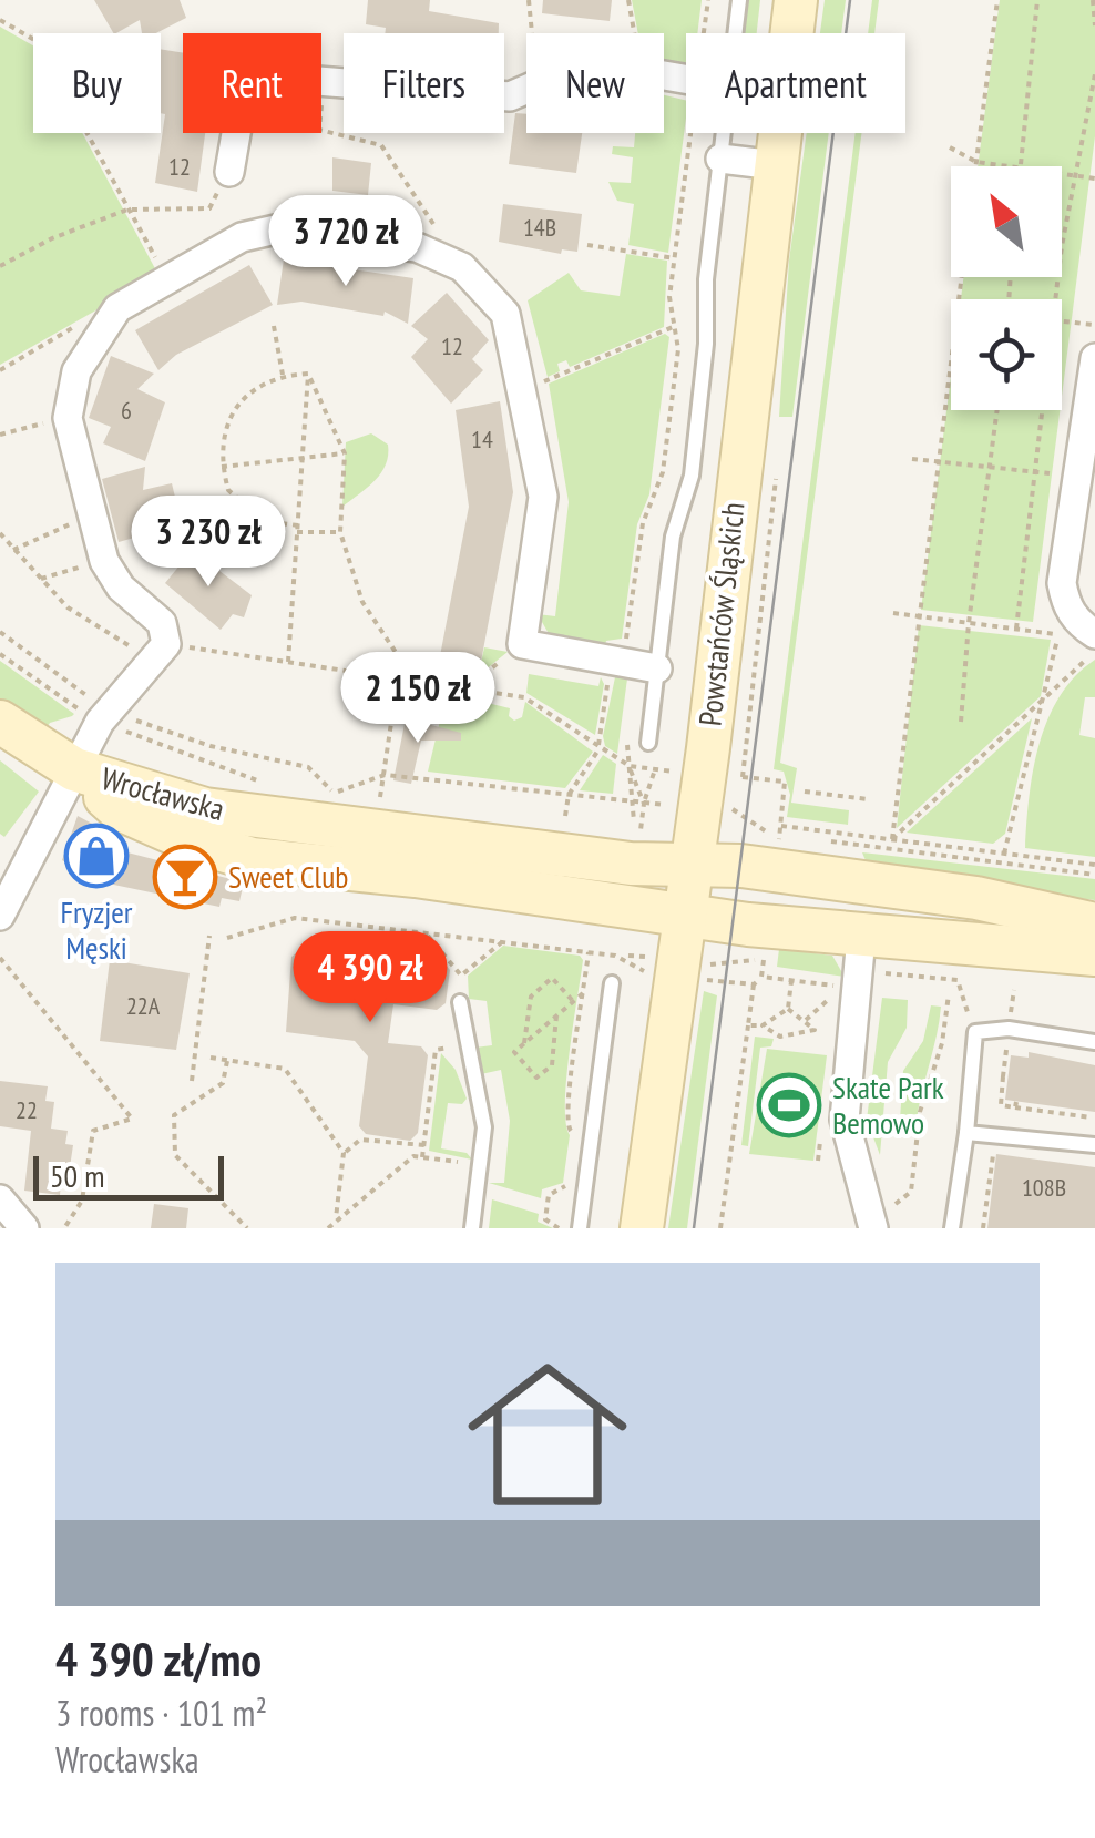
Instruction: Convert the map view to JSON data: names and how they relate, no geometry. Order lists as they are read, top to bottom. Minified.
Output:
{"streets":{"street":["Powstańców Śląskich","Wrocławska"]},"crossings":[["Powstańców Śląskich","Wrocławska"]],"places":{"shop":["Fryzjer Męski"],"bar":["Sweet Club"],"sports":["Skate Park Bemowo"]},"house_numbers":["12","14B","12","6","14","22A","22","108B"],"scale_bar":"50 m","north":"top left","page":{"chip":["Buy","Rent","Filters","New","Apartment"],"price":["3 720 zł","3 230 zł","2 150 zł","4 390 zł"],"scale":"50 m","list":[{"name":"4 390 zł/mo","note":"3 rooms · 101 m² · Wrocławska"}]}}
